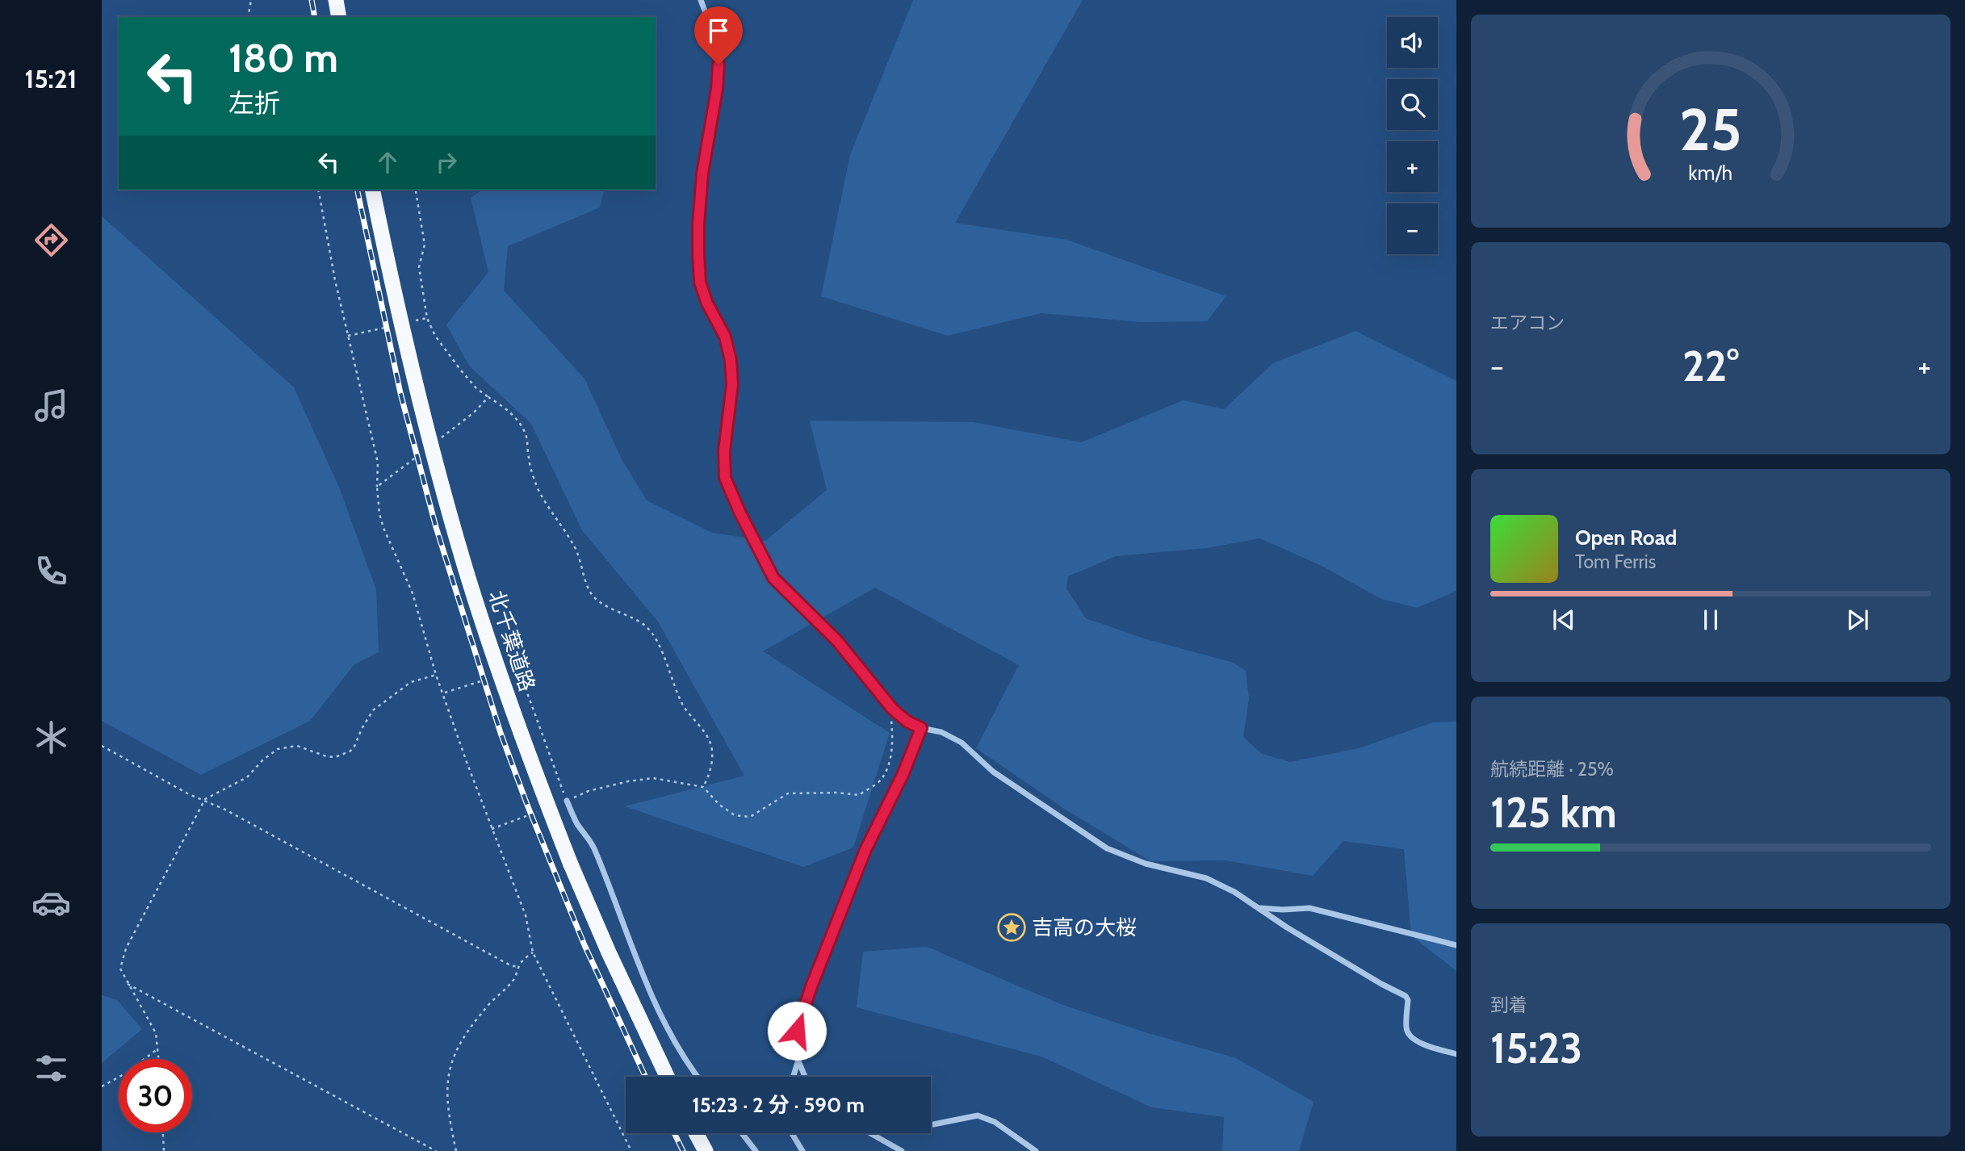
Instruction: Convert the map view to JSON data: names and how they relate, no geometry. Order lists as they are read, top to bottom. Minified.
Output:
{"streets":{"highway":["北千葉道路"]},"places":{"place":["吉高の大桜"]},"page":{"tabs":"15:21","map_buttons":["+","−"],"turn":["180 m","左折"],"tile":["エアコン",["航続距離 · 25%","125 km"],["到着","15:23"]],"heat":["−","22°","+"],"song":["Open Road","Tom Ferris"],"limit":"30","trip":"15:23 · 2 分 · 590 m","gauge":["25","km/h"]}}
